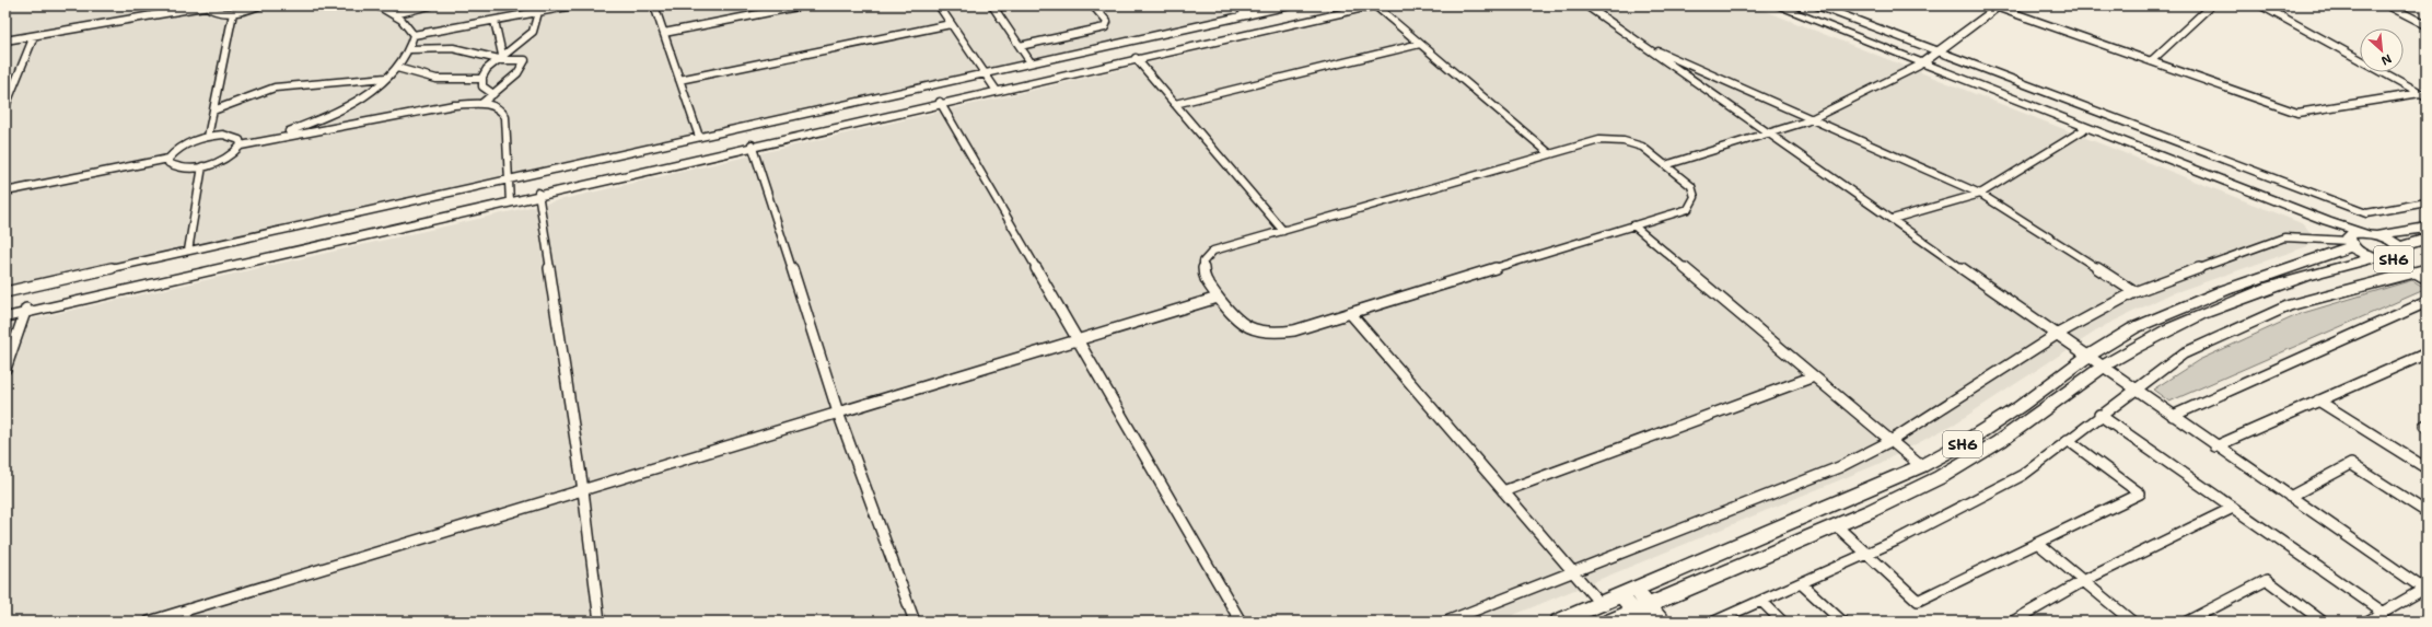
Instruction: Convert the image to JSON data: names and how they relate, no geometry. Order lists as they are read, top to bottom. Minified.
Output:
{"streets":{"main road":["SH6"]},"north":"bottom right"}
